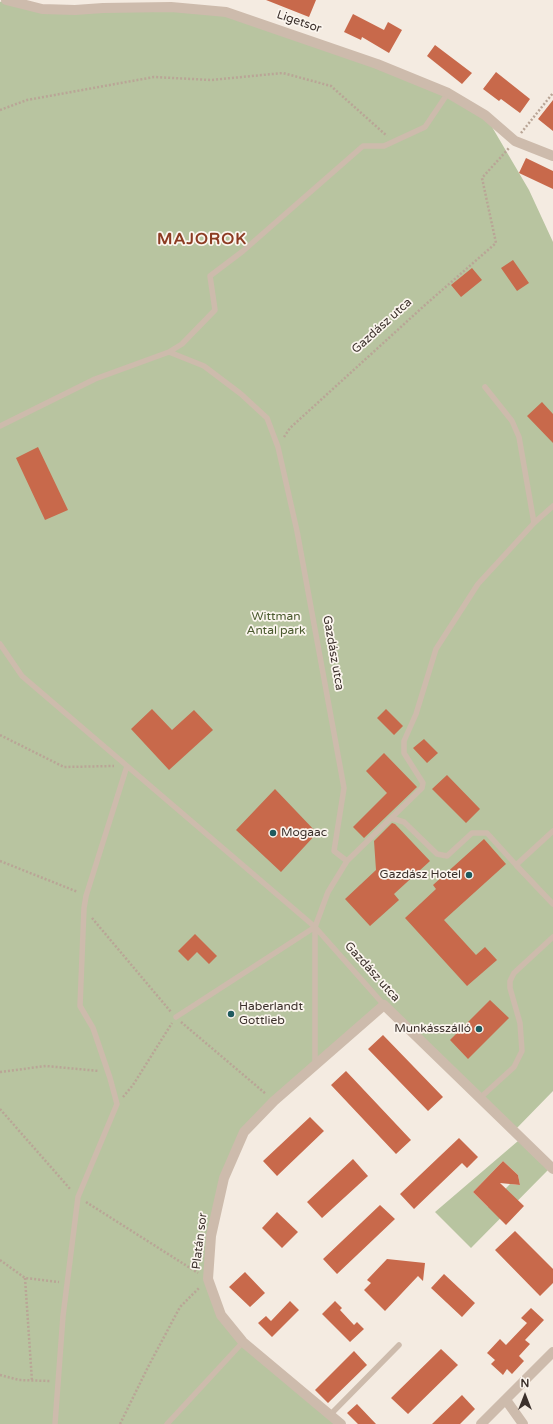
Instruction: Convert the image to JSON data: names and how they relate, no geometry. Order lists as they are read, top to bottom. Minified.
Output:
{"streets":{"street":["Ligetsor","Gazdász utca","Platán sor"]},"crossings":[["Ligetsor","Gazdász utca"],["Gazdász utca","Platán sor"]],"districts":["MAJOROK"],"parks":["Wittman Antal park"],"places":["Mogaac","Gazdász Hotel","Haberlandt Gottlieb","Munkásszálló"],"north":"top"}
